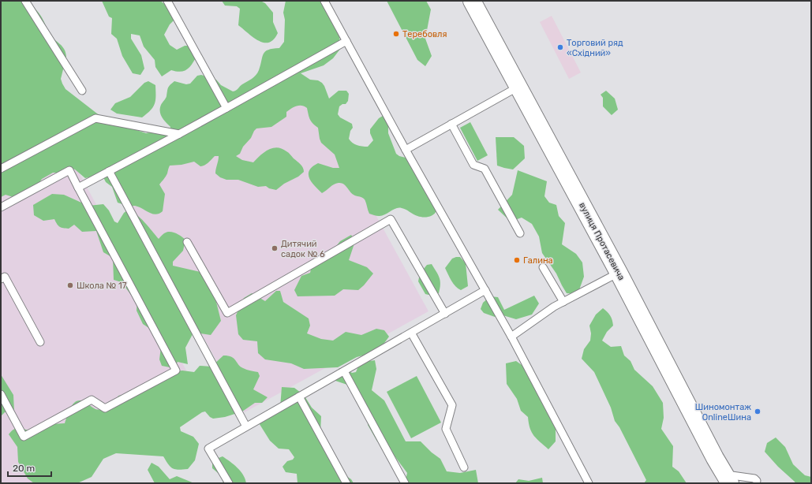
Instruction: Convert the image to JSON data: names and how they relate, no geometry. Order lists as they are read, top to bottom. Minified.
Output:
{"streets":{"highway":["вулиця Протасевича"]},"places":["Теребовля","Торговий ряд «Східний»","Дитячий садок № 6","Галина","Школа № 17","Шиномонтаж OnlineШина"],"scale_bar":"20 m"}
